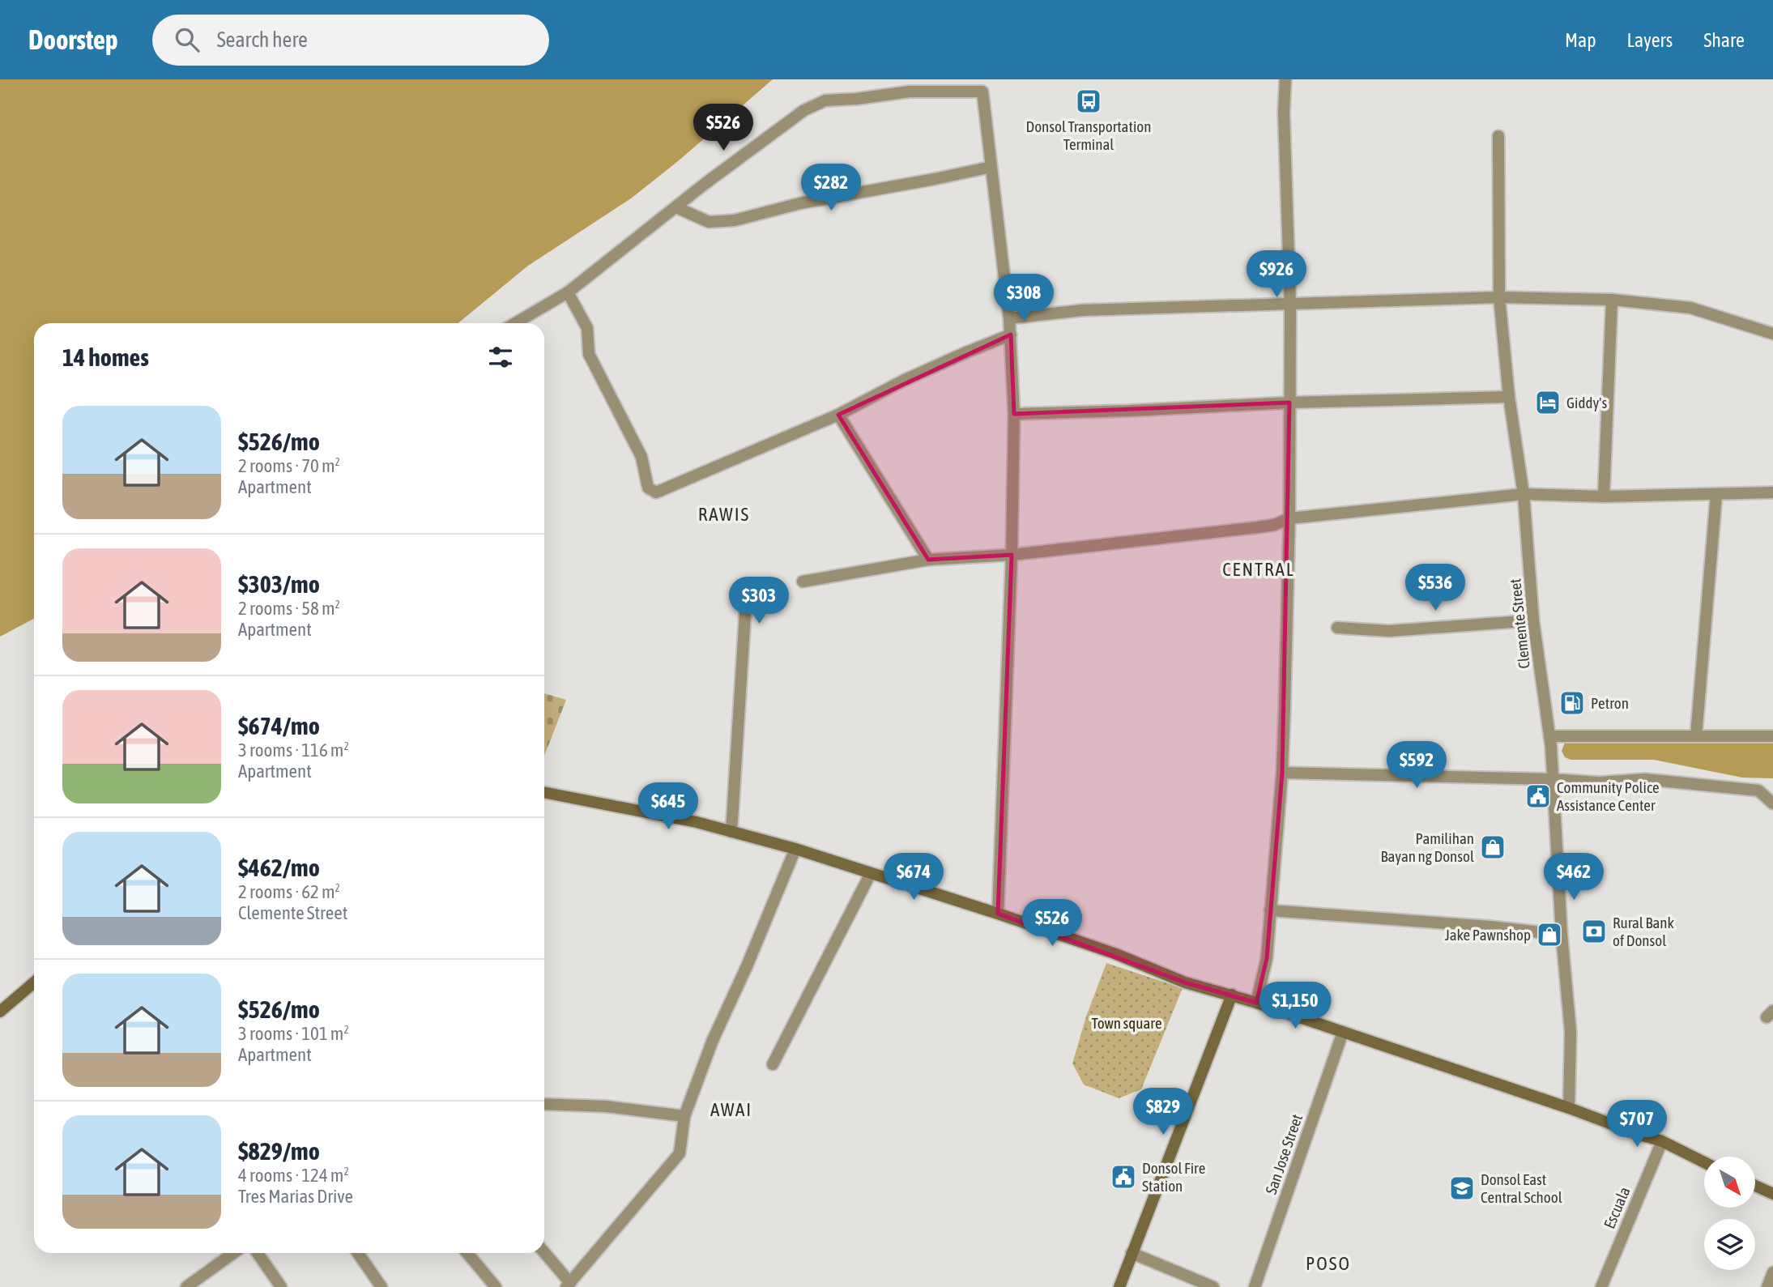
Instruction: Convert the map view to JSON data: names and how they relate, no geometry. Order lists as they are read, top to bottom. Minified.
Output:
{"streets":{"street":["Clemente Street","San Jose Street","Escuala"]},"districts":["RAWIS","CENTRAL","AWAI","POSO"],"parks":["Town square"],"places":{"bus stop":["Donsol Transportation Terminal"],"hotel":["Giddy's"],"fuel station":["Petron"],"public building":["Community Police Assistance Center","Donsol Fire Station"],"shop":["Pamilihan Bayan ng Donsol","Jake Pawnshop"],"bank":["Rural Bank of Donsol"],"school or university":["Donsol East Central School"]},"north":"bottom right","page":{"header":"Doorstep","search":"Search here","nav":["Map","Layers","Share"],"price":["$526","$282","$926","$308","$536","$303","$592","$645","$674","$462","$526","$1,150","$829","$707"],"heading":"14 homes","list":[{"name":"$526/mo","note":"2 rooms · 70 m² · Apartment"},{"name":"$303/mo","note":"2 rooms · 58 m² · Apartment"},{"name":"$674/mo","note":"3 rooms · 116 m² · Apartment"},{"name":"$462/mo","note":"2 rooms · 62 m² · Clemente Street"},{"name":"$526/mo","note":"3 rooms · 101 m² · Apartment"},{"name":"$829/mo","note":"4 rooms · 124 m² · Tres Marias Drive"}]}}
